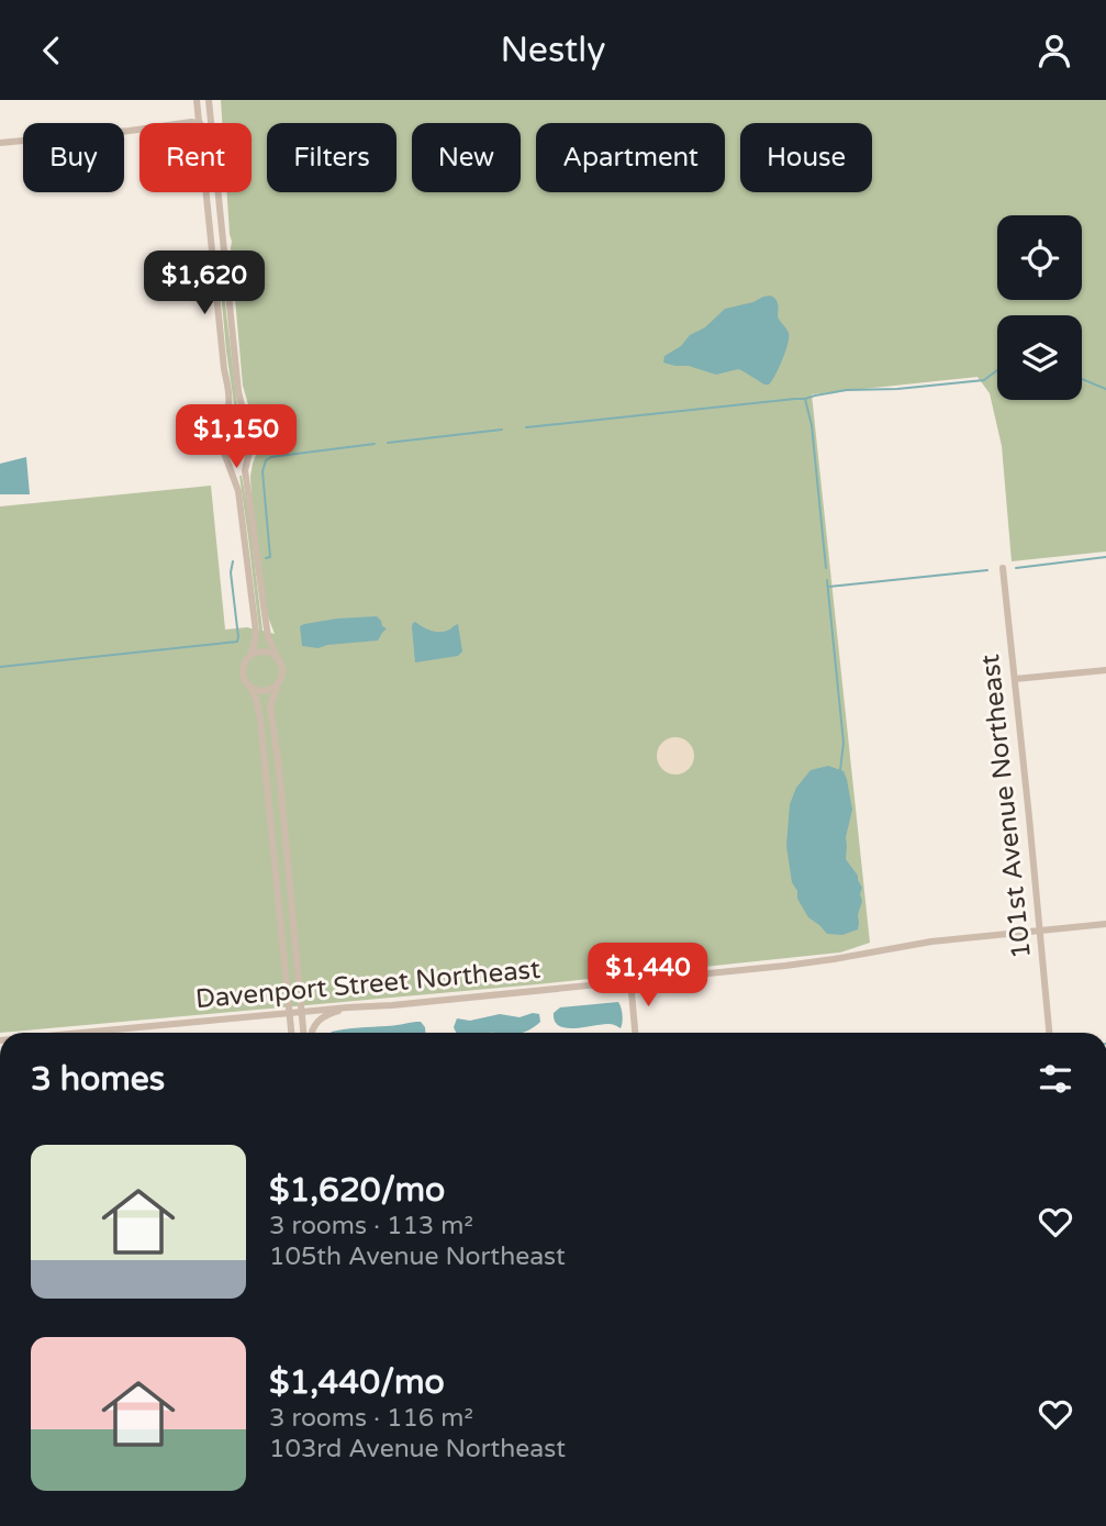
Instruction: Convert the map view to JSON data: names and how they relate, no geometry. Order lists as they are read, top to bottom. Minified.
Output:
{"streets":{"street":["101st Avenue Northeast","Davenport Street Northeast"]},"crossings":[["101st Avenue Northeast","Davenport Street Northeast"]],"page":{"header":"Nestly","chip":["Buy","Rent","Filters","New","Apartment","House"],"price":["$1,620","$1,150","$1,440"],"heading":"3 homes","list":[{"name":"$1,620/mo","note":"3 rooms · 113 m² · 105th Avenue Northeast"},{"name":"$1,440/mo","note":"3 rooms · 116 m² · 103rd Avenue Northeast"}]}}
